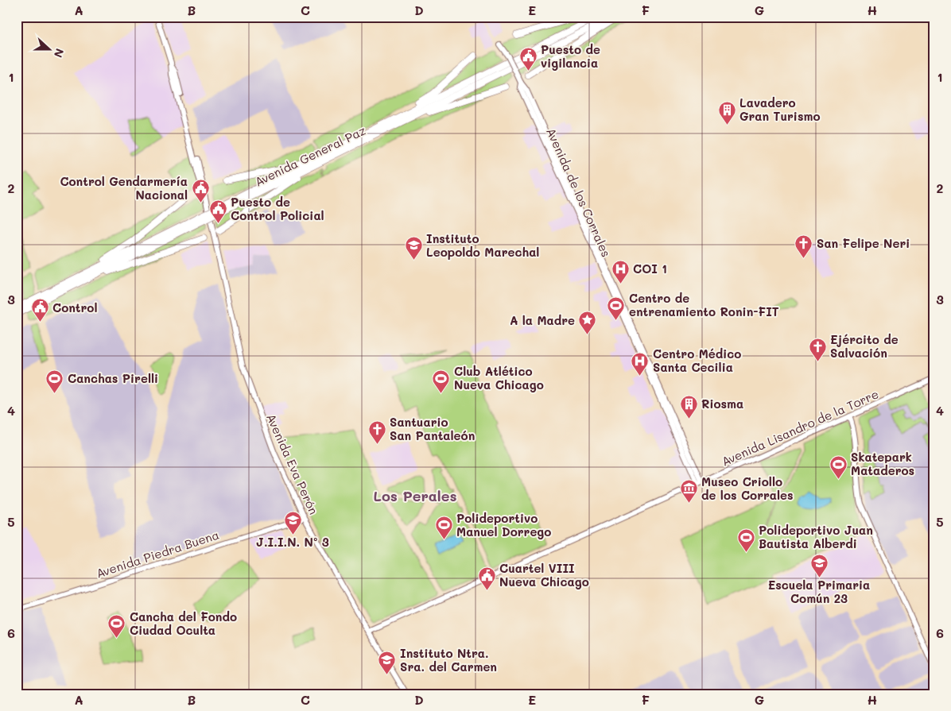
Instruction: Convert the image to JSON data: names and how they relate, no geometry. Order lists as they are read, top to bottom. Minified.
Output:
{"streets":{"highway":["Avenida General Paz"],"main road":["Avenida de los Corrales","Avenida Lisandro de la Torre","Avenida Eva Perón","Avenida Piedra Buena"]},"crossings":[["Avenida de los Corrales","Avenida Lisandro de la Torre"],["Avenida Lisandro de la Torre","Avenida Eva Perón"],["Avenida Eva Perón","Avenida Piedra Buena"]],"districts":["Los Perales"],"places":{"public building":["Puesto de vigilancia","Control Gendarmería Nacional","Puesto de Control Policial","Control","Cuartel VIII Nueva Chicago"],"building":["Lavadero Gran Turismo","Riosma"],"church":["San Felipe Neri","Ejército de Salvación","Santuario San Pantaleón"],"school or university":["Instituto Leopoldo Marechal","J.I.I.N. Nº 3","Escuela Primaria Común 23","Instituto Ntra. Sra. del Carmen"],"hospital":["COI 1","Centro Médico Santa Cecilia"],"sports":["Centro de entrenamiento Ronin-FIT","Canchas Pirelli","Club Atlético Nueva Chicago","Skatepark Mataderos","Polideportivo Manuel Dorrego","Polideportivo Juan Bautista Alberdi","Cancha del Fondo Ciudad Oculta"],"place":["A la Madre"],"museum":["Museo Criollo de los Corrales"]},"north":"right","grid":{"columns":["A","B","C","D","E","F","G","H"],"rows":["1","2","3","4","5","6"]}}
